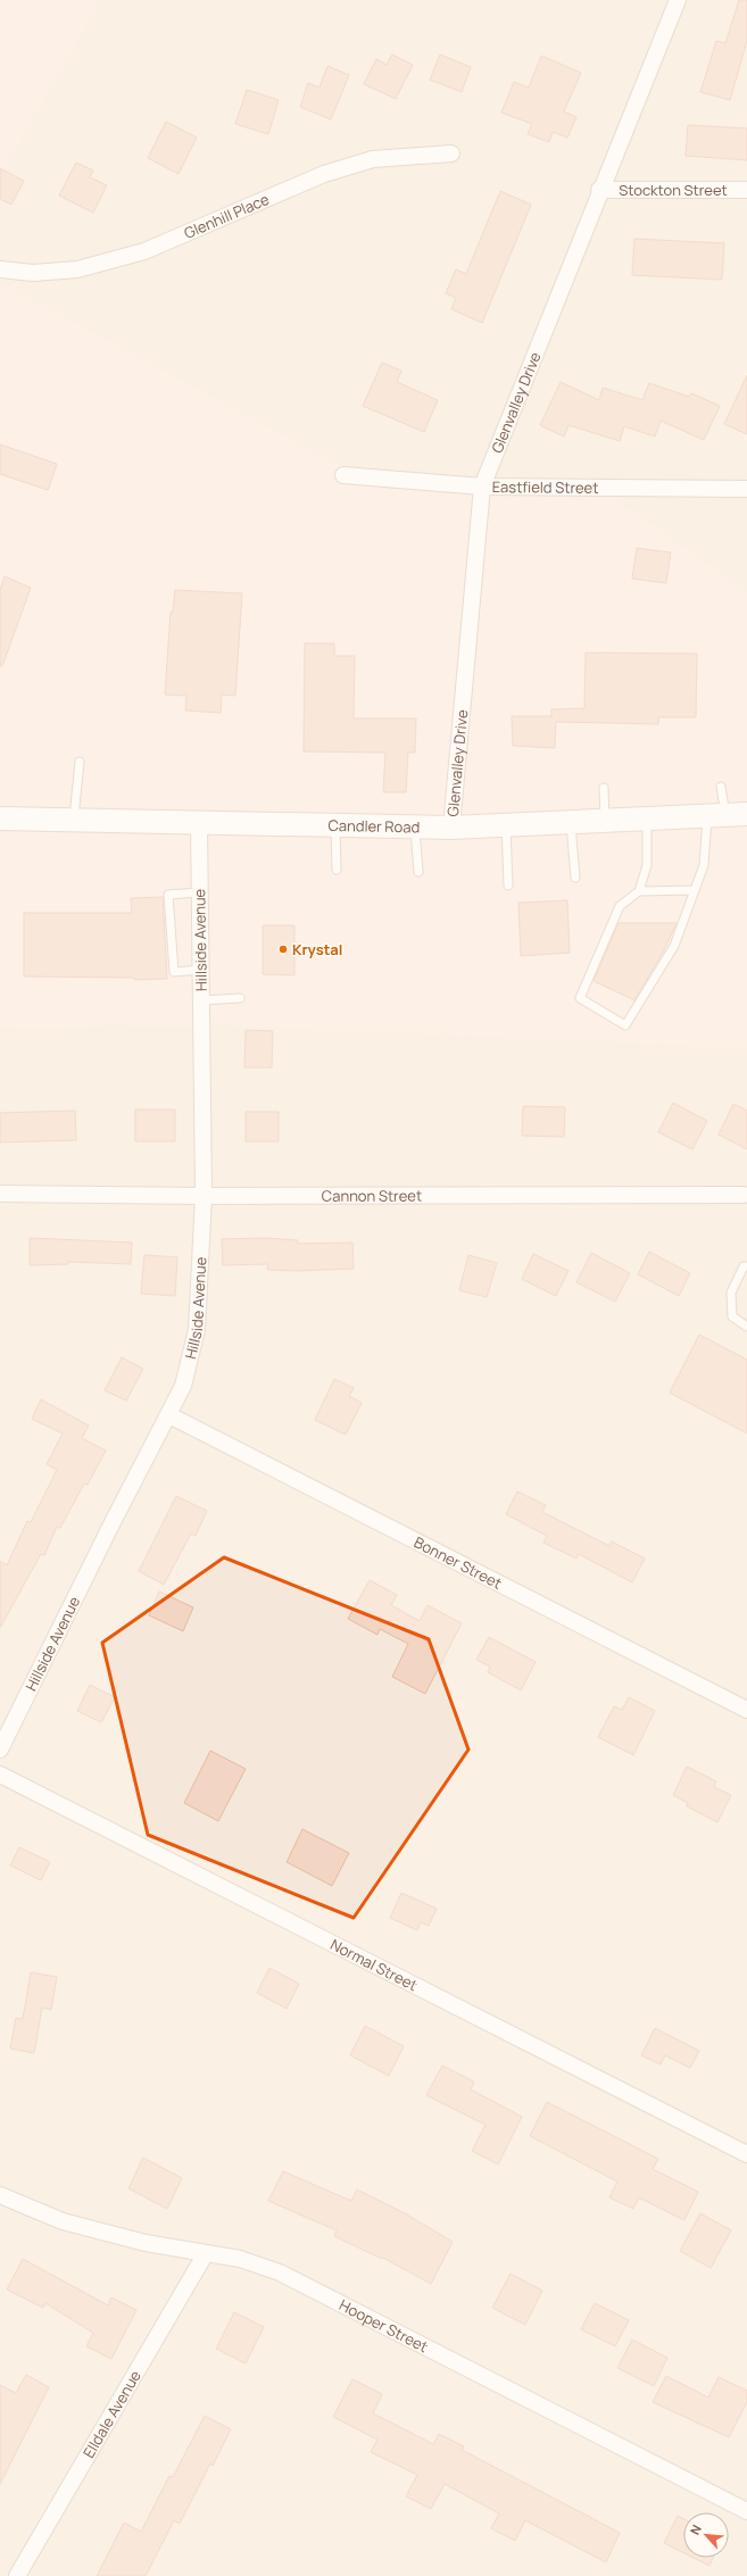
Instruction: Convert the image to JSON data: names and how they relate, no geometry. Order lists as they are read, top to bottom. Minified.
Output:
{"streets":{"main road":["Candler Road"],"street":["Stockton Street","Glenhill Place","Glenvalley Drive","Eastfield Street","Hillside Avenue","Cannon Street","Bonner Street","Normal Street","Hooper Street","Elldale Avenue"]},"crossings":[["Stockton Street","Glenvalley Drive"],["Glenvalley Drive","Eastfield Street"],["Glenvalley Drive","Candler Road"],["Candler Road","Hillside Avenue"],["Hillside Avenue","Cannon Street"],["Hillside Avenue","Bonner Street"],["Hooper Street","Elldale Avenue"]],"places":["Krystal"],"north":"top left"}
